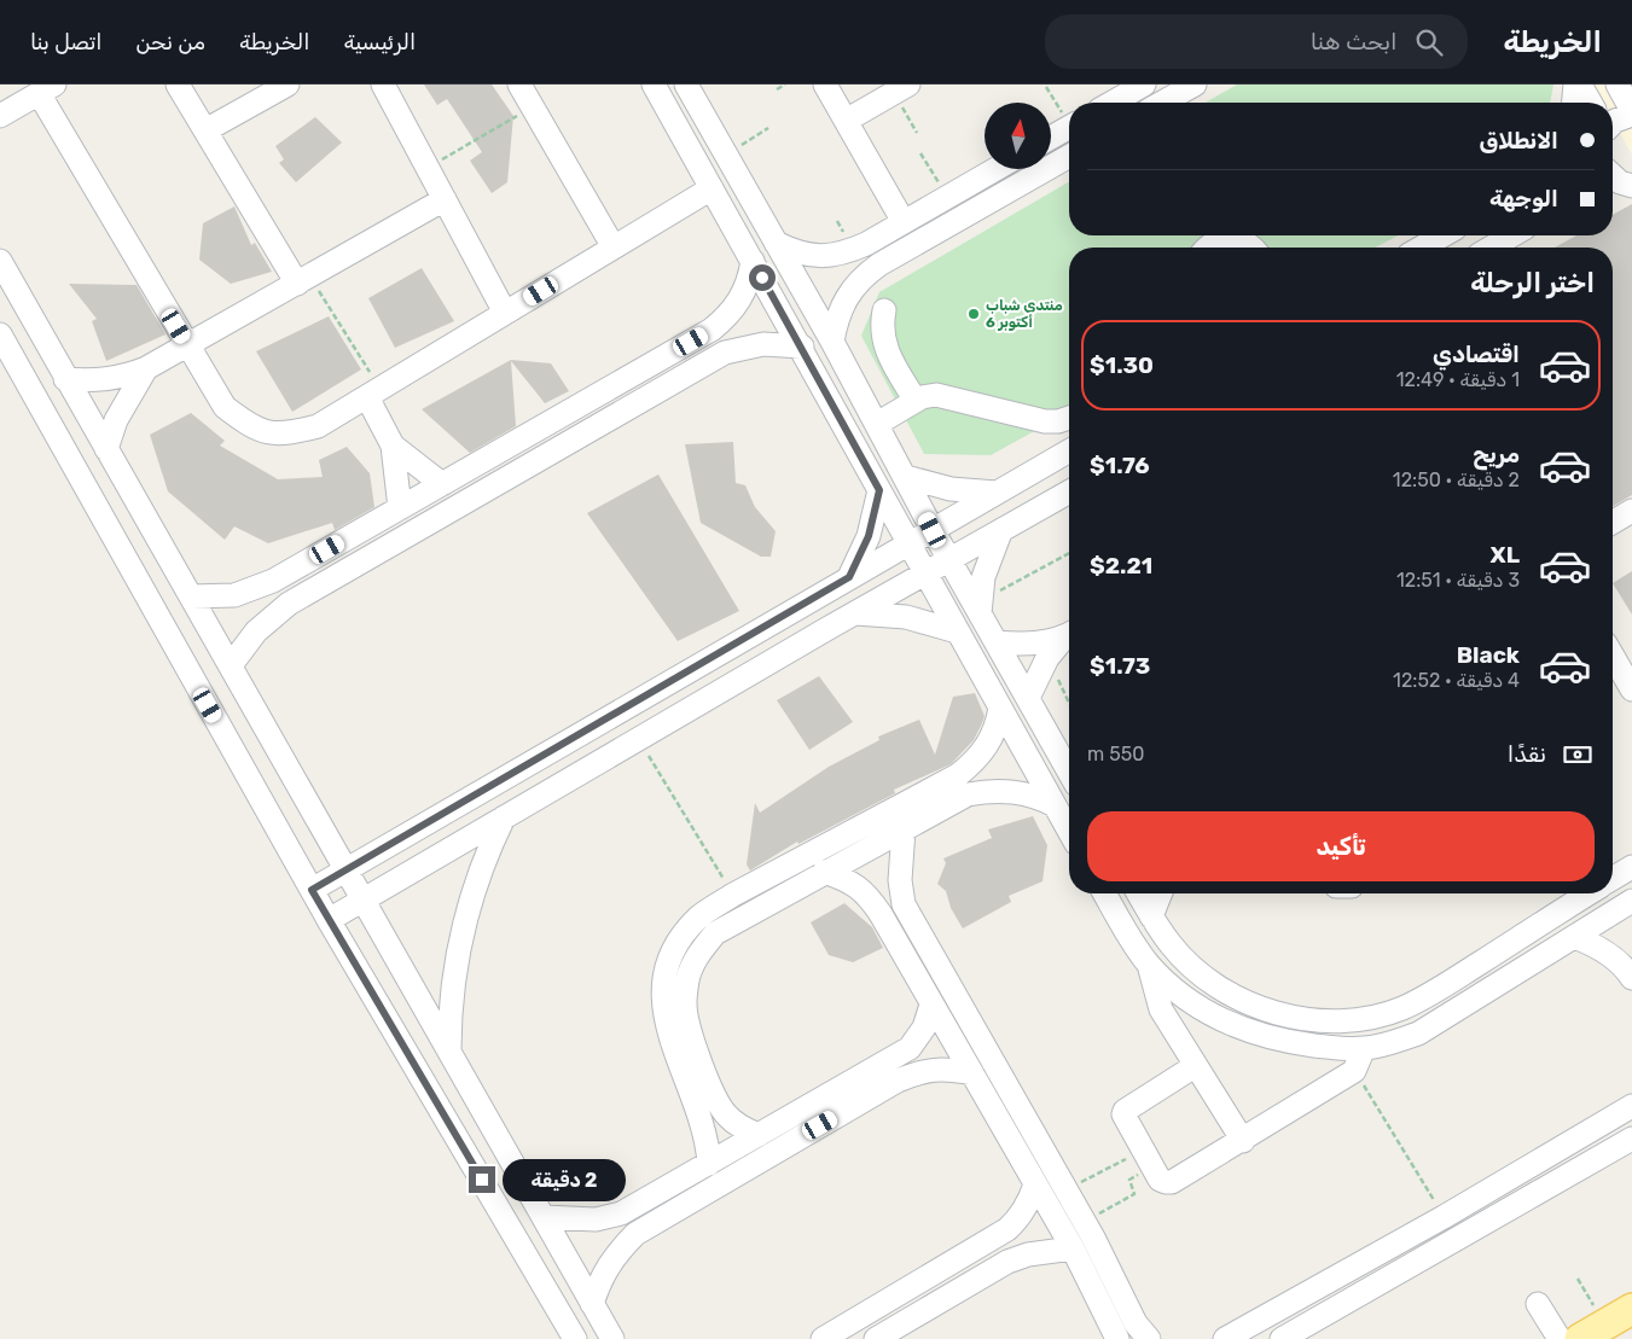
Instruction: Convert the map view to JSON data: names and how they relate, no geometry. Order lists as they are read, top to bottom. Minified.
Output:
{"places":["منتدى شباب 6 أكتوبر"],"north":"top","page":{"header":"الخريطة","search":"ابحث هنا","nav":["الرئيسية","الخريطة","من نحن","اتصل بنا"],"banner":["الانطلاق","الوجهة"],"heading":"اختر الرحلة","list":[{"name":"اقتصادي","note":"1 دقيقة · 12:49","value":"$1.30"},{"name":"مريح","note":"2 دقيقة · 12:50","value":"$1.76"},{"name":"XL","note":"3 دقيقة · 12:51","value":"$2.21"},{"name":"Black","note":"4 دقيقة · 12:52","value":"$1.73"}],"pay":["نقدًا","550 m"],"buttons":"تأكيد","bubble":"2 دقيقة"}}
